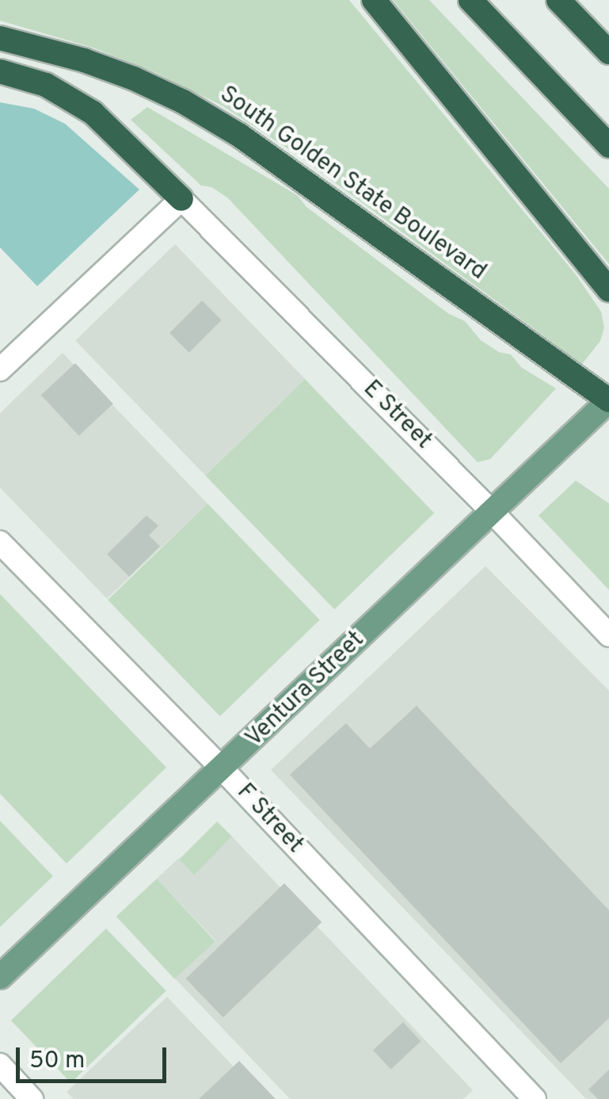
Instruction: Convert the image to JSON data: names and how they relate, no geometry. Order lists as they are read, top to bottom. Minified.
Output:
{"streets":{"highway":["South Golden State Boulevard"],"main road":["Ventura Street"],"street":["E Street","F Street"]},"crossings":[["South Golden State Boulevard","Ventura Street"],["E Street","Ventura Street"],["Ventura Street","F Street"]],"scale_bar":"50 m"}
